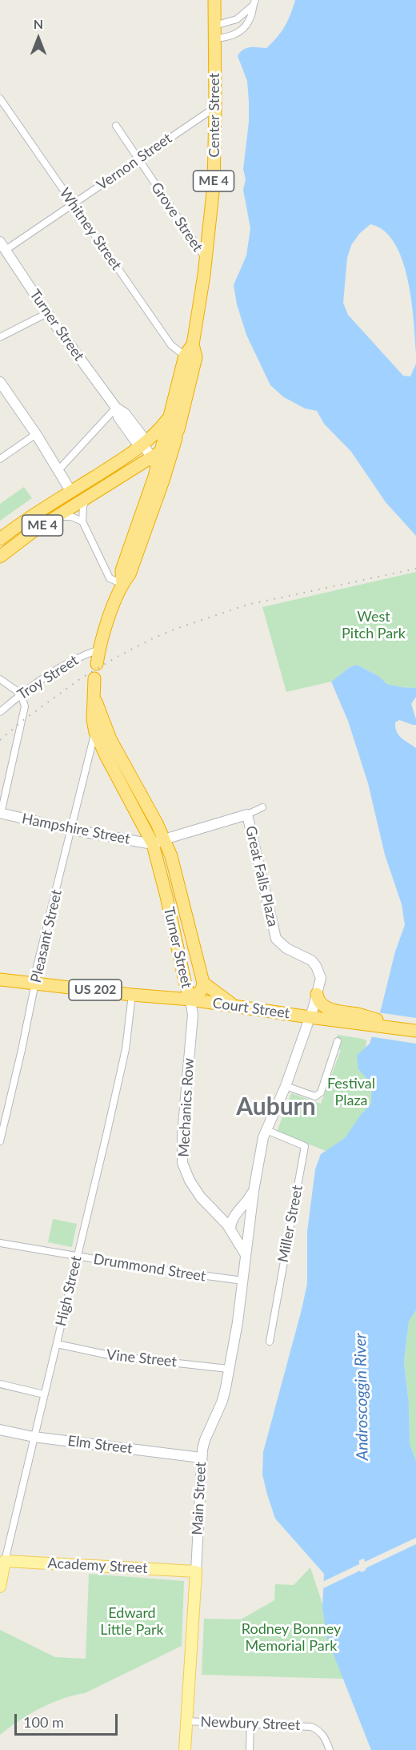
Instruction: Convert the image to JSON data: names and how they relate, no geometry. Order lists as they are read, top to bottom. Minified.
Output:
{"streets":{"highway":["Center Street","ME 4","Turner Street","US 202","Court Street"],"main road":["Hampshire Street","Great Falls Plaza","Mechanics Row","High Street","Elm Street","Main Street","Academy Street"],"street":["Vernon Street","Grove Street","Whitney Street","Troy Street","Pleasant Street","Miller Street","Drummond Street","Vine Street","Newbury Street"]},"crossings":[["Center Street","Vernon Street"],["Center Street","ME 4"],["Center Street","Grove Street"],["Center Street","Whitney Street"],["Center Street","Turner Street"],["Vernon Street","Grove Street"],["Vernon Street","Whitney Street"],["Vernon Street","Turner Street"],["ME 4","Turner Street"],["Turner Street","Hampshire Street"],["Turner Street","Great Falls Plaza"],["Turner Street","Pleasant Street"],["Turner Street","Court Street"],["Turner Street","Mechanics Row"],["Hampshire Street","Great Falls Plaza"],["Hampshire Street","Pleasant Street"],["Pleasant Street","Court Street"],["Court Street","Mechanics Row"],["Court Street","High Street"],["Court Street","Main Street"],["Mechanics Row","Main Street"],["Miller Street","Main Street"],["Drummond Street","High Street"],["Drummond Street","Main Street"],["High Street","Vine Street"],["High Street","Elm Street"],["High Street","Academy Street"],["Vine Street","Main Street"],["Elm Street","Main Street"],["Main Street","Academy Street"],["Main Street","Newbury Street"]],"districts":["Auburn"],"water":["Androscoggin River"],"parks":["West Pitch Park","Festival Plaza","Edward Little Park","Rodney Bonney Memorial Park"],"scale_bar":"100 m","north":"top"}
